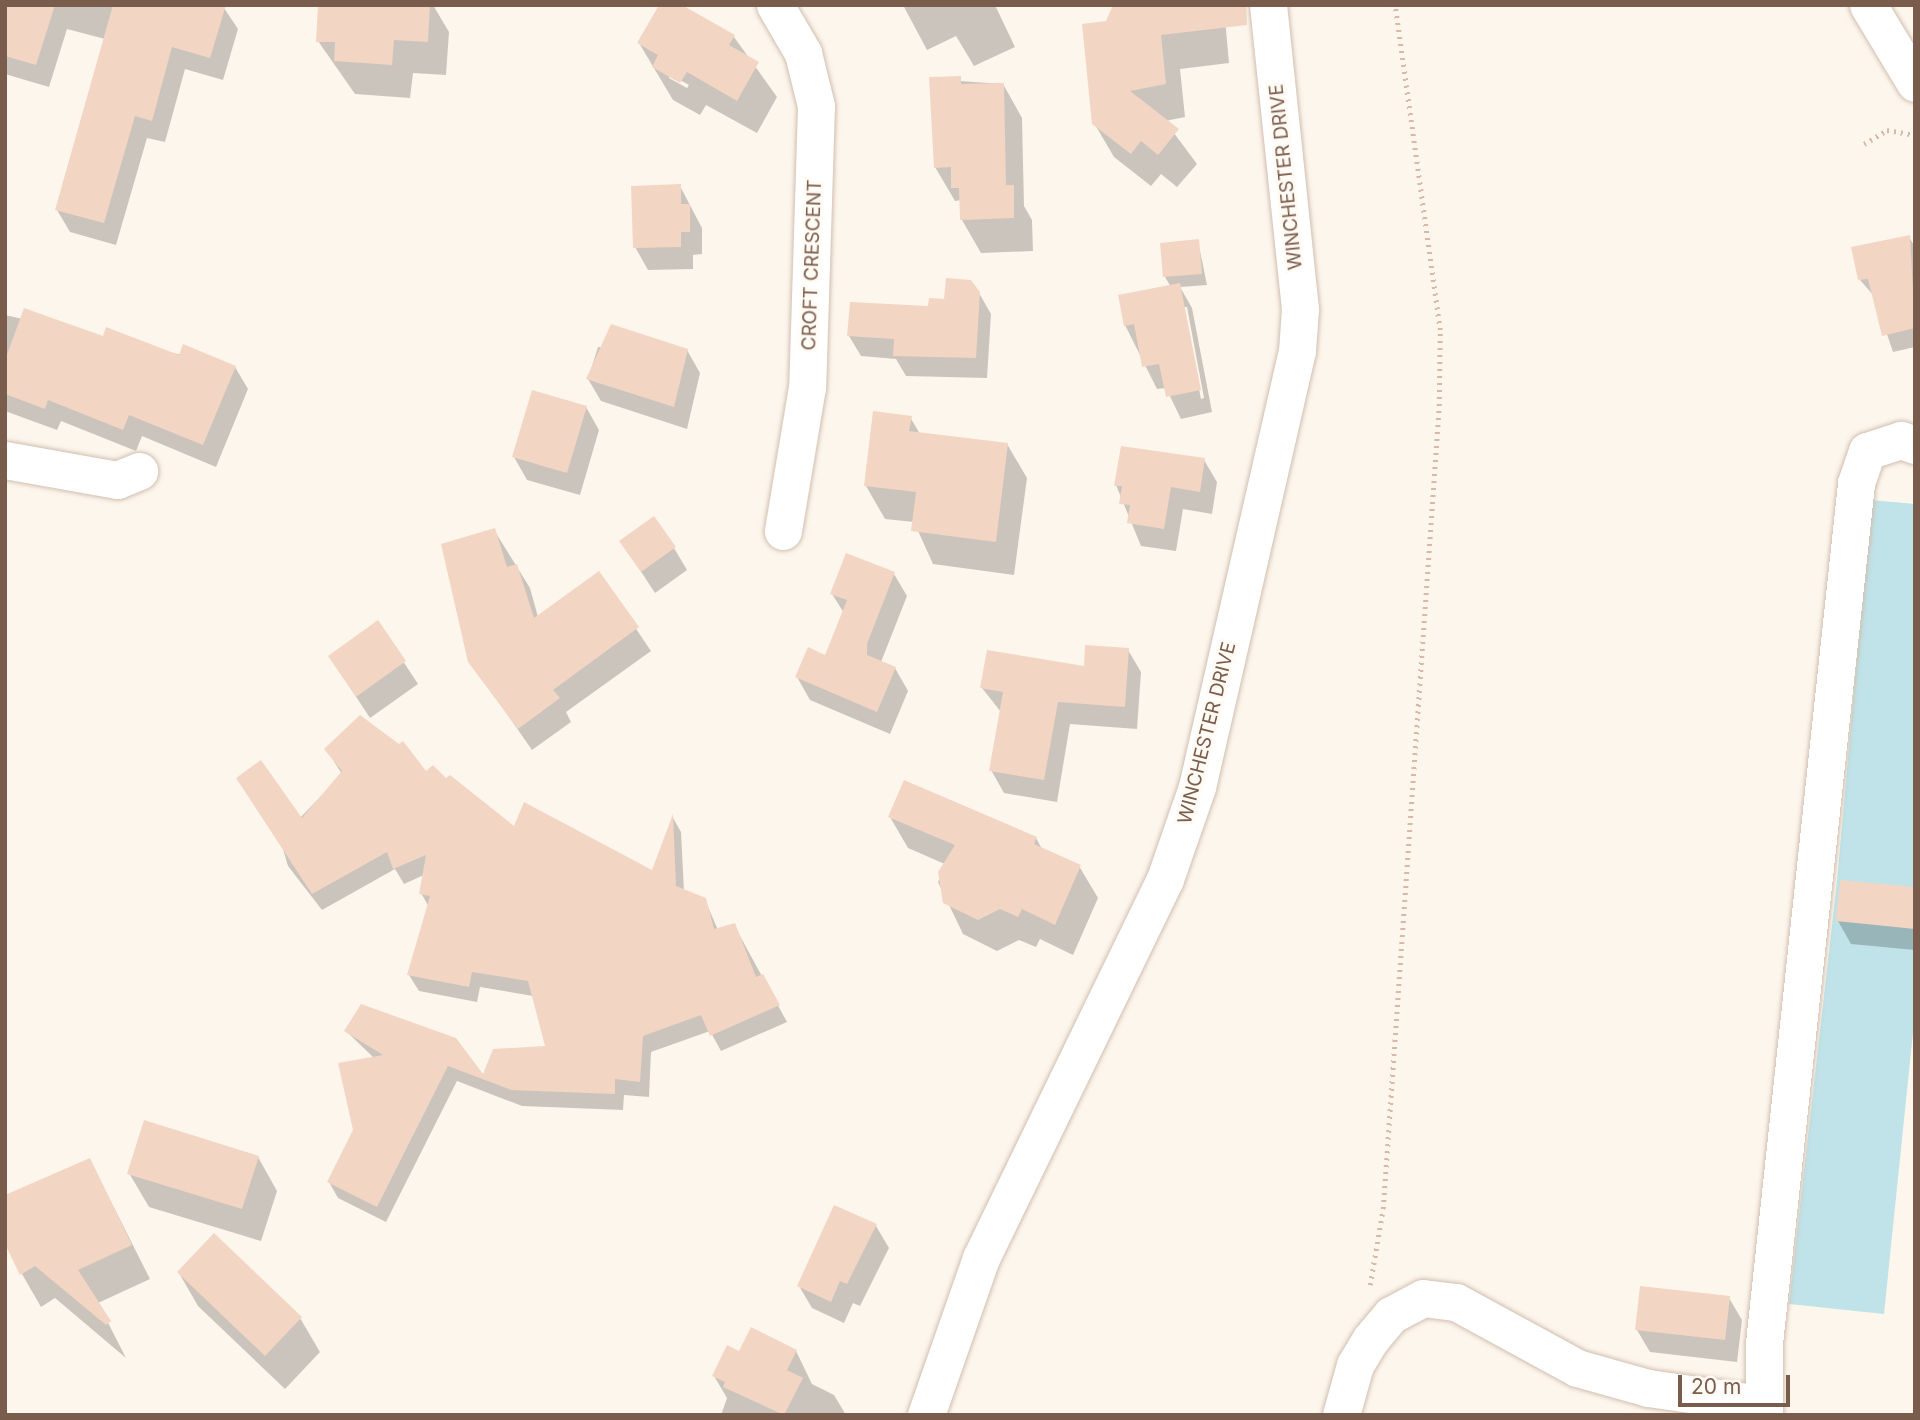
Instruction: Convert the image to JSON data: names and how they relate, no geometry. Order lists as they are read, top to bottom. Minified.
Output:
{"streets":{"street":["WINCHESTER DRIVE","CROFT CRESCENT"]},"scale_bar":"20 m"}
